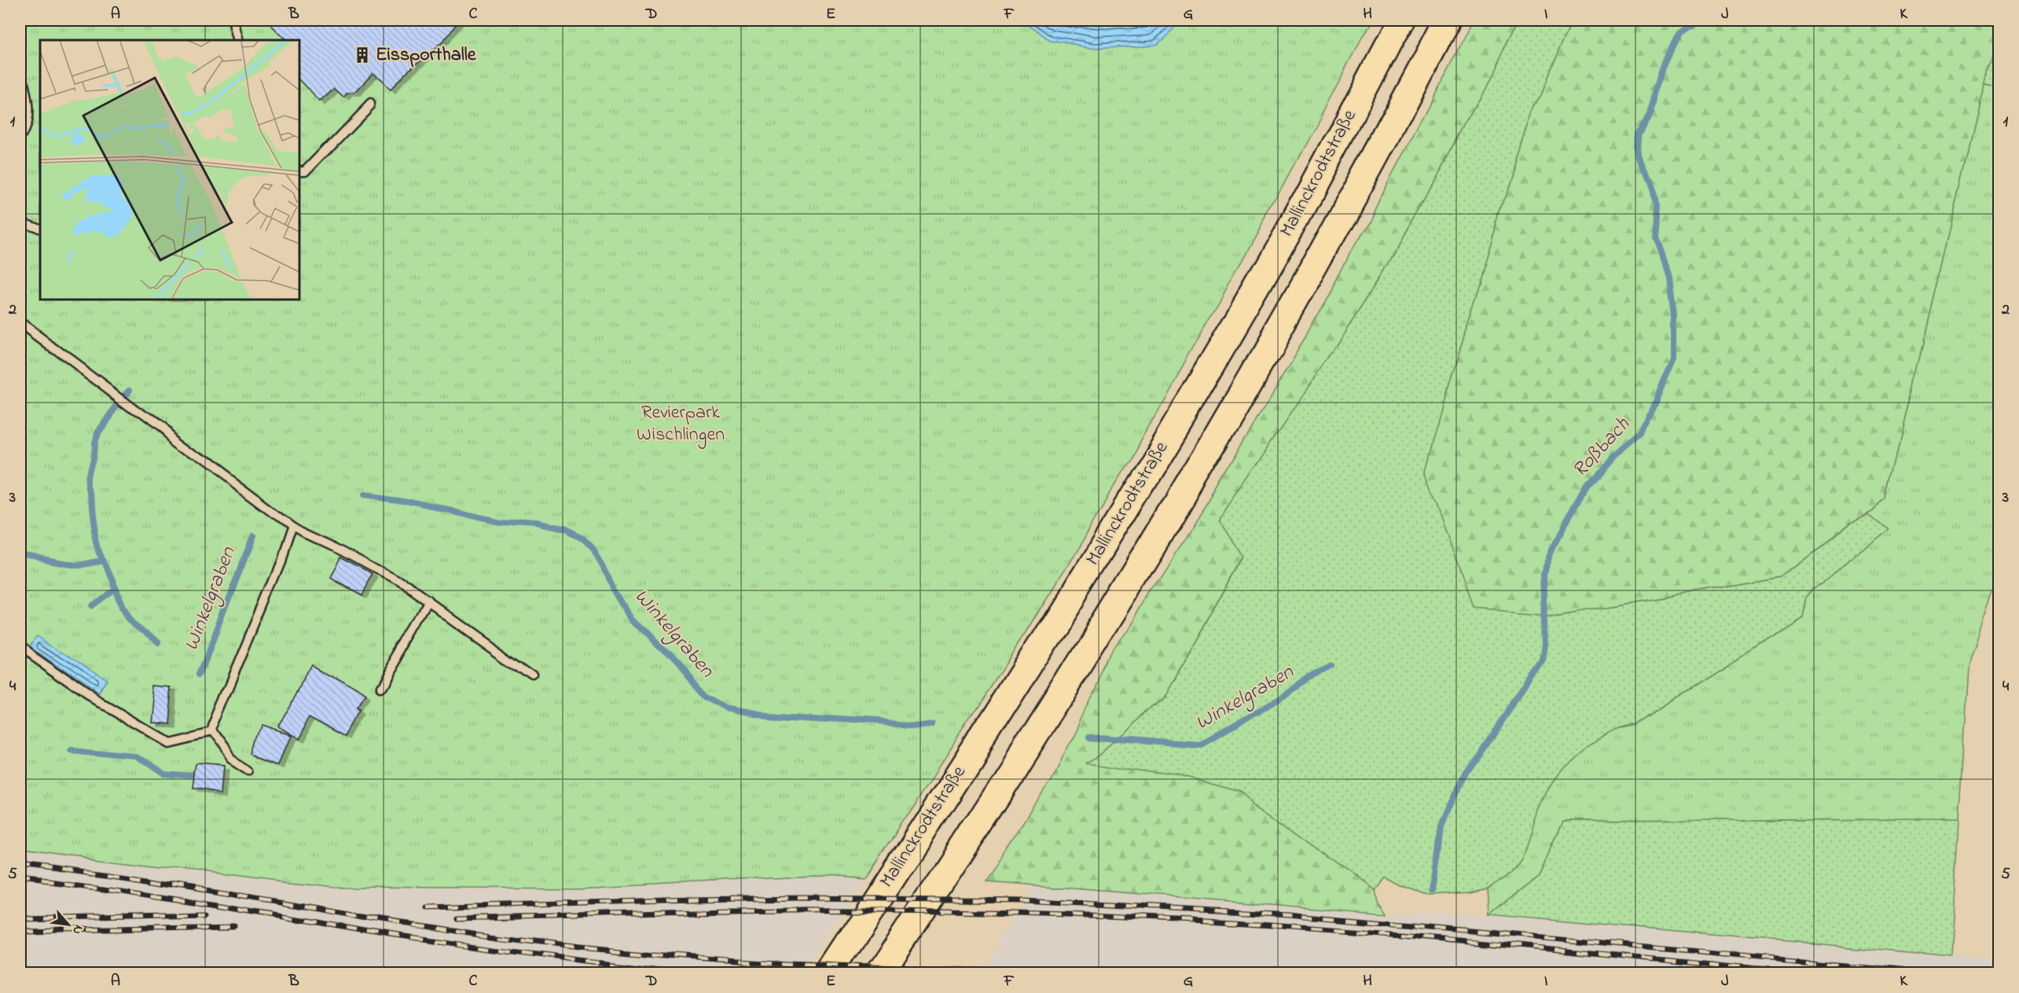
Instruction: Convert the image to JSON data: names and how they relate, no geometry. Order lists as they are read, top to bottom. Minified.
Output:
{"streets":{"highway":["Mallinckrodtstraße"]},"water":["Roßbach","Winkelgraben"],"parks":["Revierpark Wischlingen"],"places":{"building":["Eissporthalle"]},"north":"bottom right","grid":{"columns":["A","B","C","D","E","F","G","H","I","J","K"],"rows":["1","2","3","4","5"]}}
